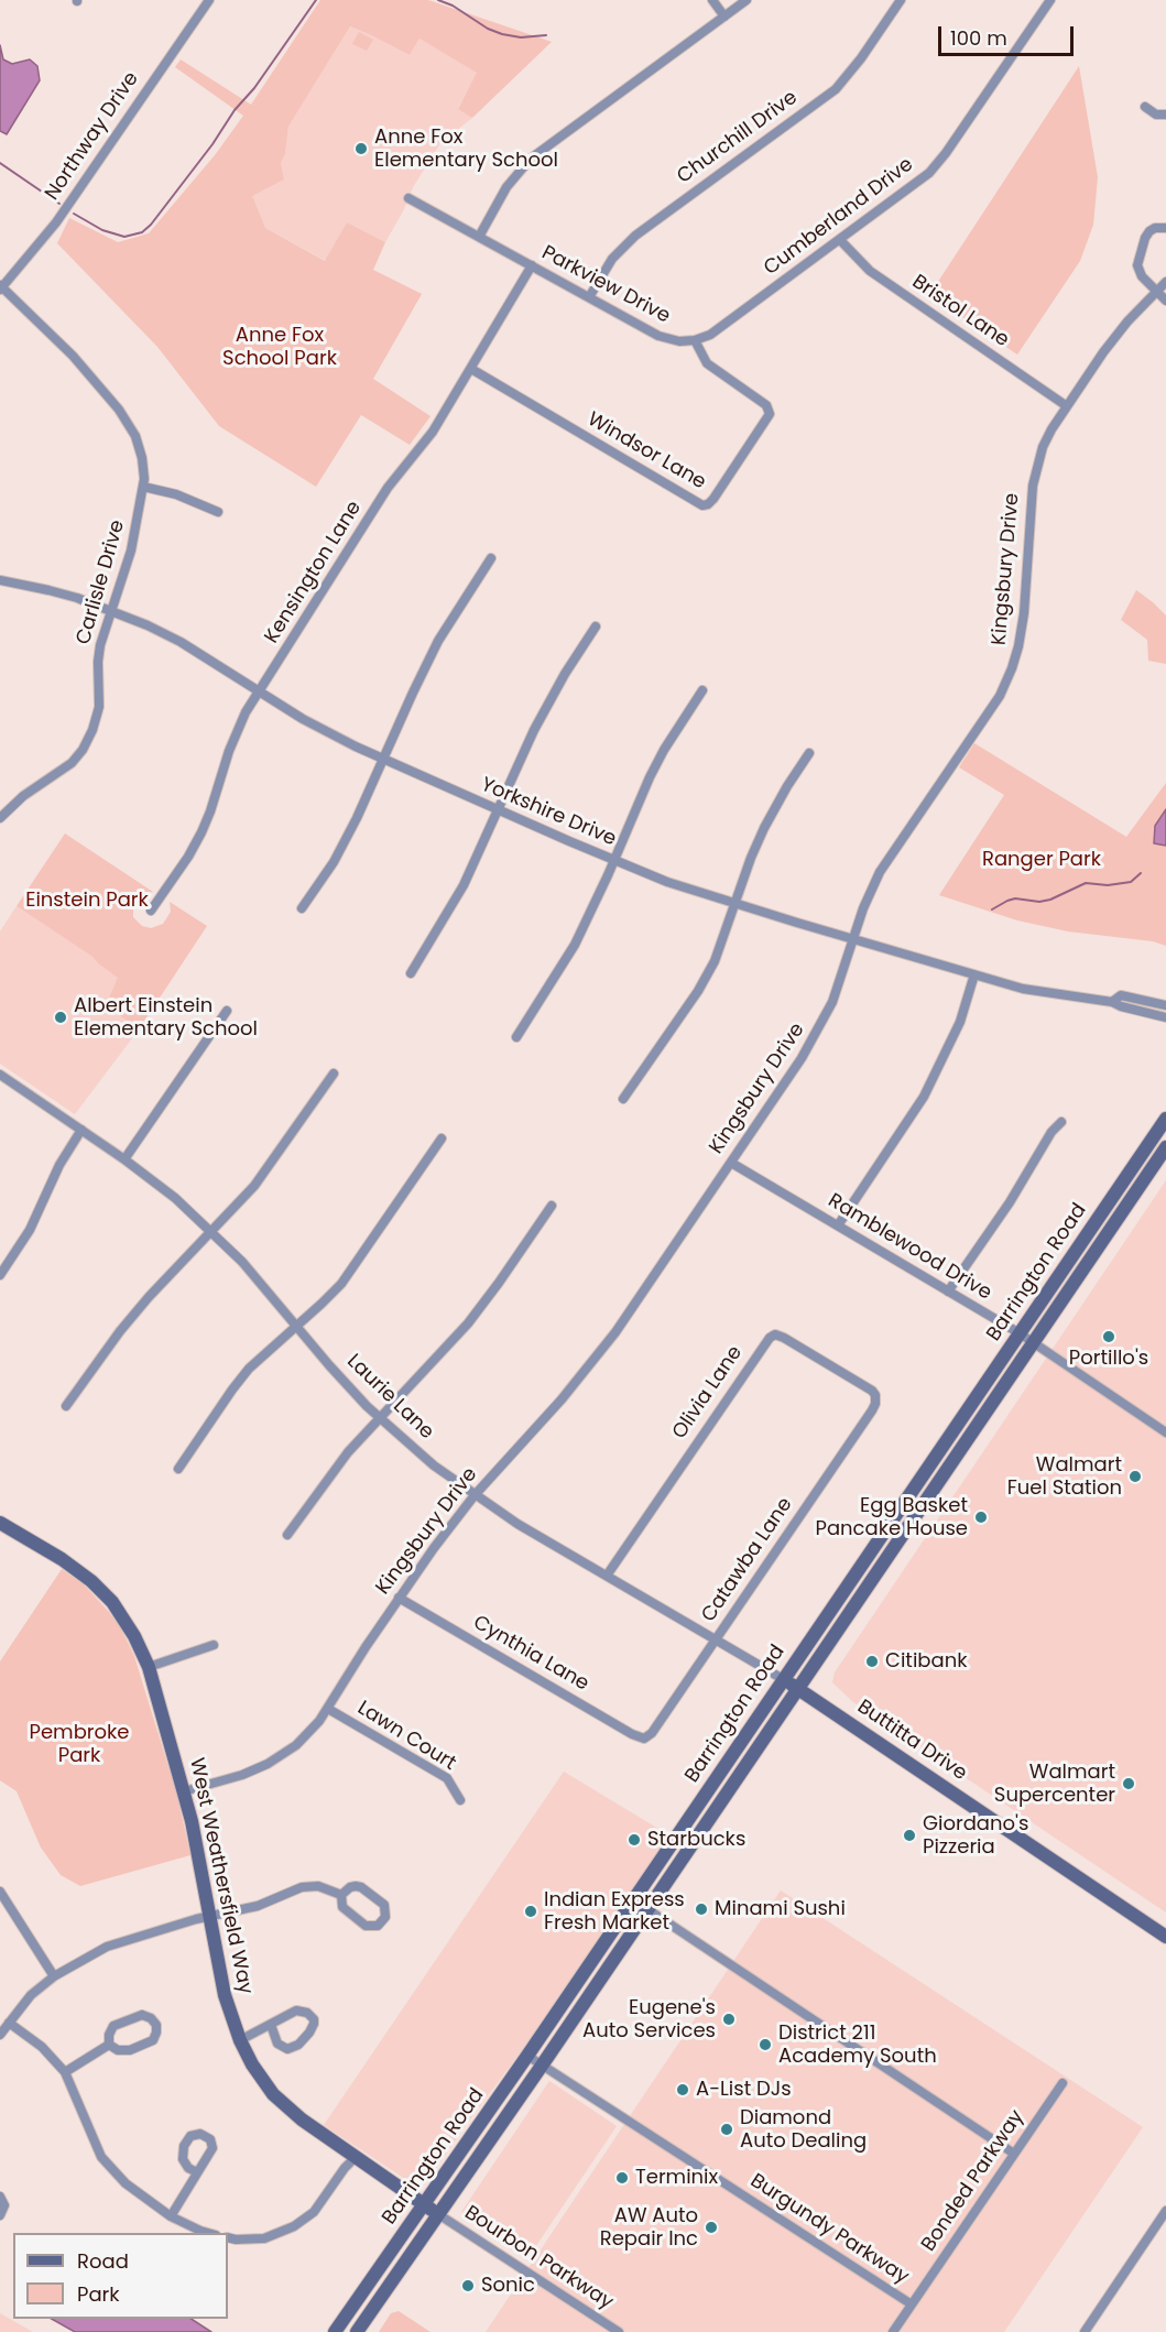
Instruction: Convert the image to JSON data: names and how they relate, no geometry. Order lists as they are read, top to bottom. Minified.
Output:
{"streets":{"main road":["Barrington Road","Laurie Lane","Buttitta Drive","West Weathersfield Way"],"street":["Northway Drive","Churchill Drive","Cumberland Drive","Parkview Drive","Bristol Lane","Windsor Lane","Kingsbury Drive","Kensington Lane","Carlisle Drive","Yorkshire Drive","Ramblewood Drive","Olivia Lane","Catawba Lane","Cynthia Lane","Lawn Court","Bonded Parkway","Burgundy Parkway","Bourbon Parkway"]},"crossings":[["Northway Drive","Carlisle Drive"],["Churchill Drive","Parkview Drive"],["Cumberland Drive","Parkview Drive"],["Cumberland Drive","Bristol Lane"],["Cumberland Drive","Windsor Lane"],["Parkview Drive","Windsor Lane"],["Parkview Drive","Kensington Lane"],["Bristol Lane","Kingsbury Drive"],["Windsor Lane","Kensington Lane"],["Kingsbury Drive","Yorkshire Drive"],["Kingsbury Drive","Ramblewood Drive"],["Kingsbury Drive","Laurie Lane"],["Kingsbury Drive","Cynthia Lane"],["Kingsbury Drive","Lawn Court"],["Kingsbury Drive","West Weathersfield Way"],["Kensington Lane","Yorkshire Drive"],["Carlisle Drive","Yorkshire Drive"],["Ramblewood Drive","Barrington Road"],["Barrington Road","Laurie Lane"],["Barrington Road","Buttitta Drive"],["Barrington Road","West Weathersfield Way"],["Barrington Road","Burgundy Parkway"],["Barrington Road","Bourbon Parkway"],["Olivia Lane","Laurie Lane"],["Olivia Lane","Catawba Lane"],["Laurie Lane","Catawba Lane"],["Laurie Lane","Buttitta Drive"],["Catawba Lane","Cynthia Lane"],["West Weathersfield Way","Bourbon Parkway"],["Bonded Parkway","Burgundy Parkway"]],"parks":["Anne Fox School Park","Ranger Park","Einstein Park","Pembroke Park"],"places":["Anne Fox Elementary School","Albert Einstein Elementary School","Portillo's","Walmart Fuel Station","Egg Basket Pancake House","Citibank","Walmart Supercenter","Giordano's Pizzeria","Starbucks","Minami Sushi","Indian Express Fresh Market","Eugene's Auto Services","District 211 Academy South","A-List DJs","Diamond Auto Dealing","Terminix","AW Auto Repair Inc","Sonic"],"legend":["Road","Park"],"scale_bar":"100 m"}
